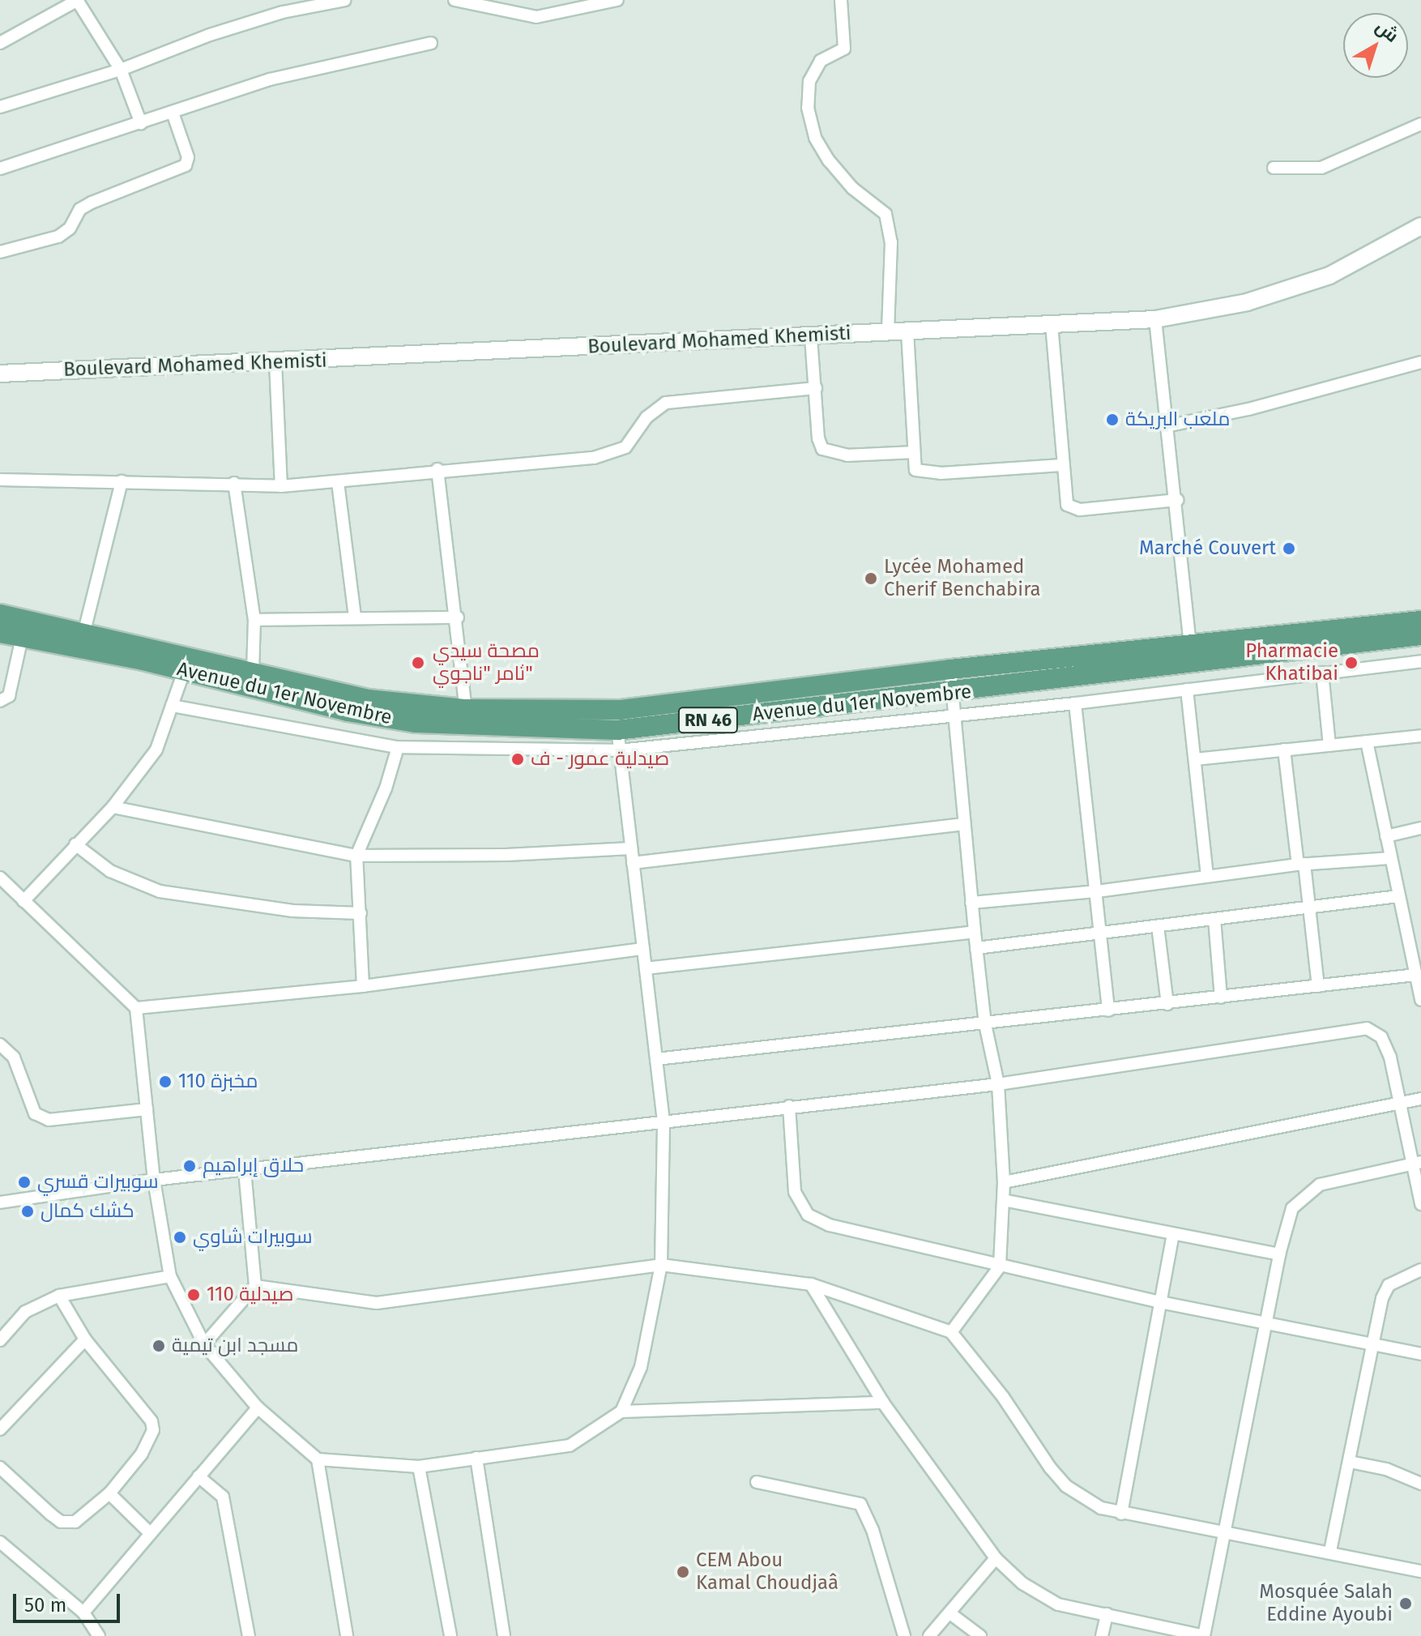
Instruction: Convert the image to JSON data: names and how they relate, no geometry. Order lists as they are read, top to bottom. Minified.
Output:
{"streets":{"main road":["Boulevard Mohamed Khemisti","Avenue du 1er Novembre","RN 46"]},"places":["ملعب البريكة","Marché Couvert","Lycée Mohamed Cherif Benchabira","مصحة سيدي ثامر \"ناجوي\"","Pharmacie Khatibai","صيدلية عمور - ف","مخبزة 110","حلاق إبراهيم","سوبيرات قسري","كشك كمال","سوبيرات شاوي","صيدلية 110","مسجد ابن تيمية","CEM Abou Kamal Choudjaâ","Mosquée Salah Eddine Ayoubi"],"scale_bar":"50 m","north":"top right"}
